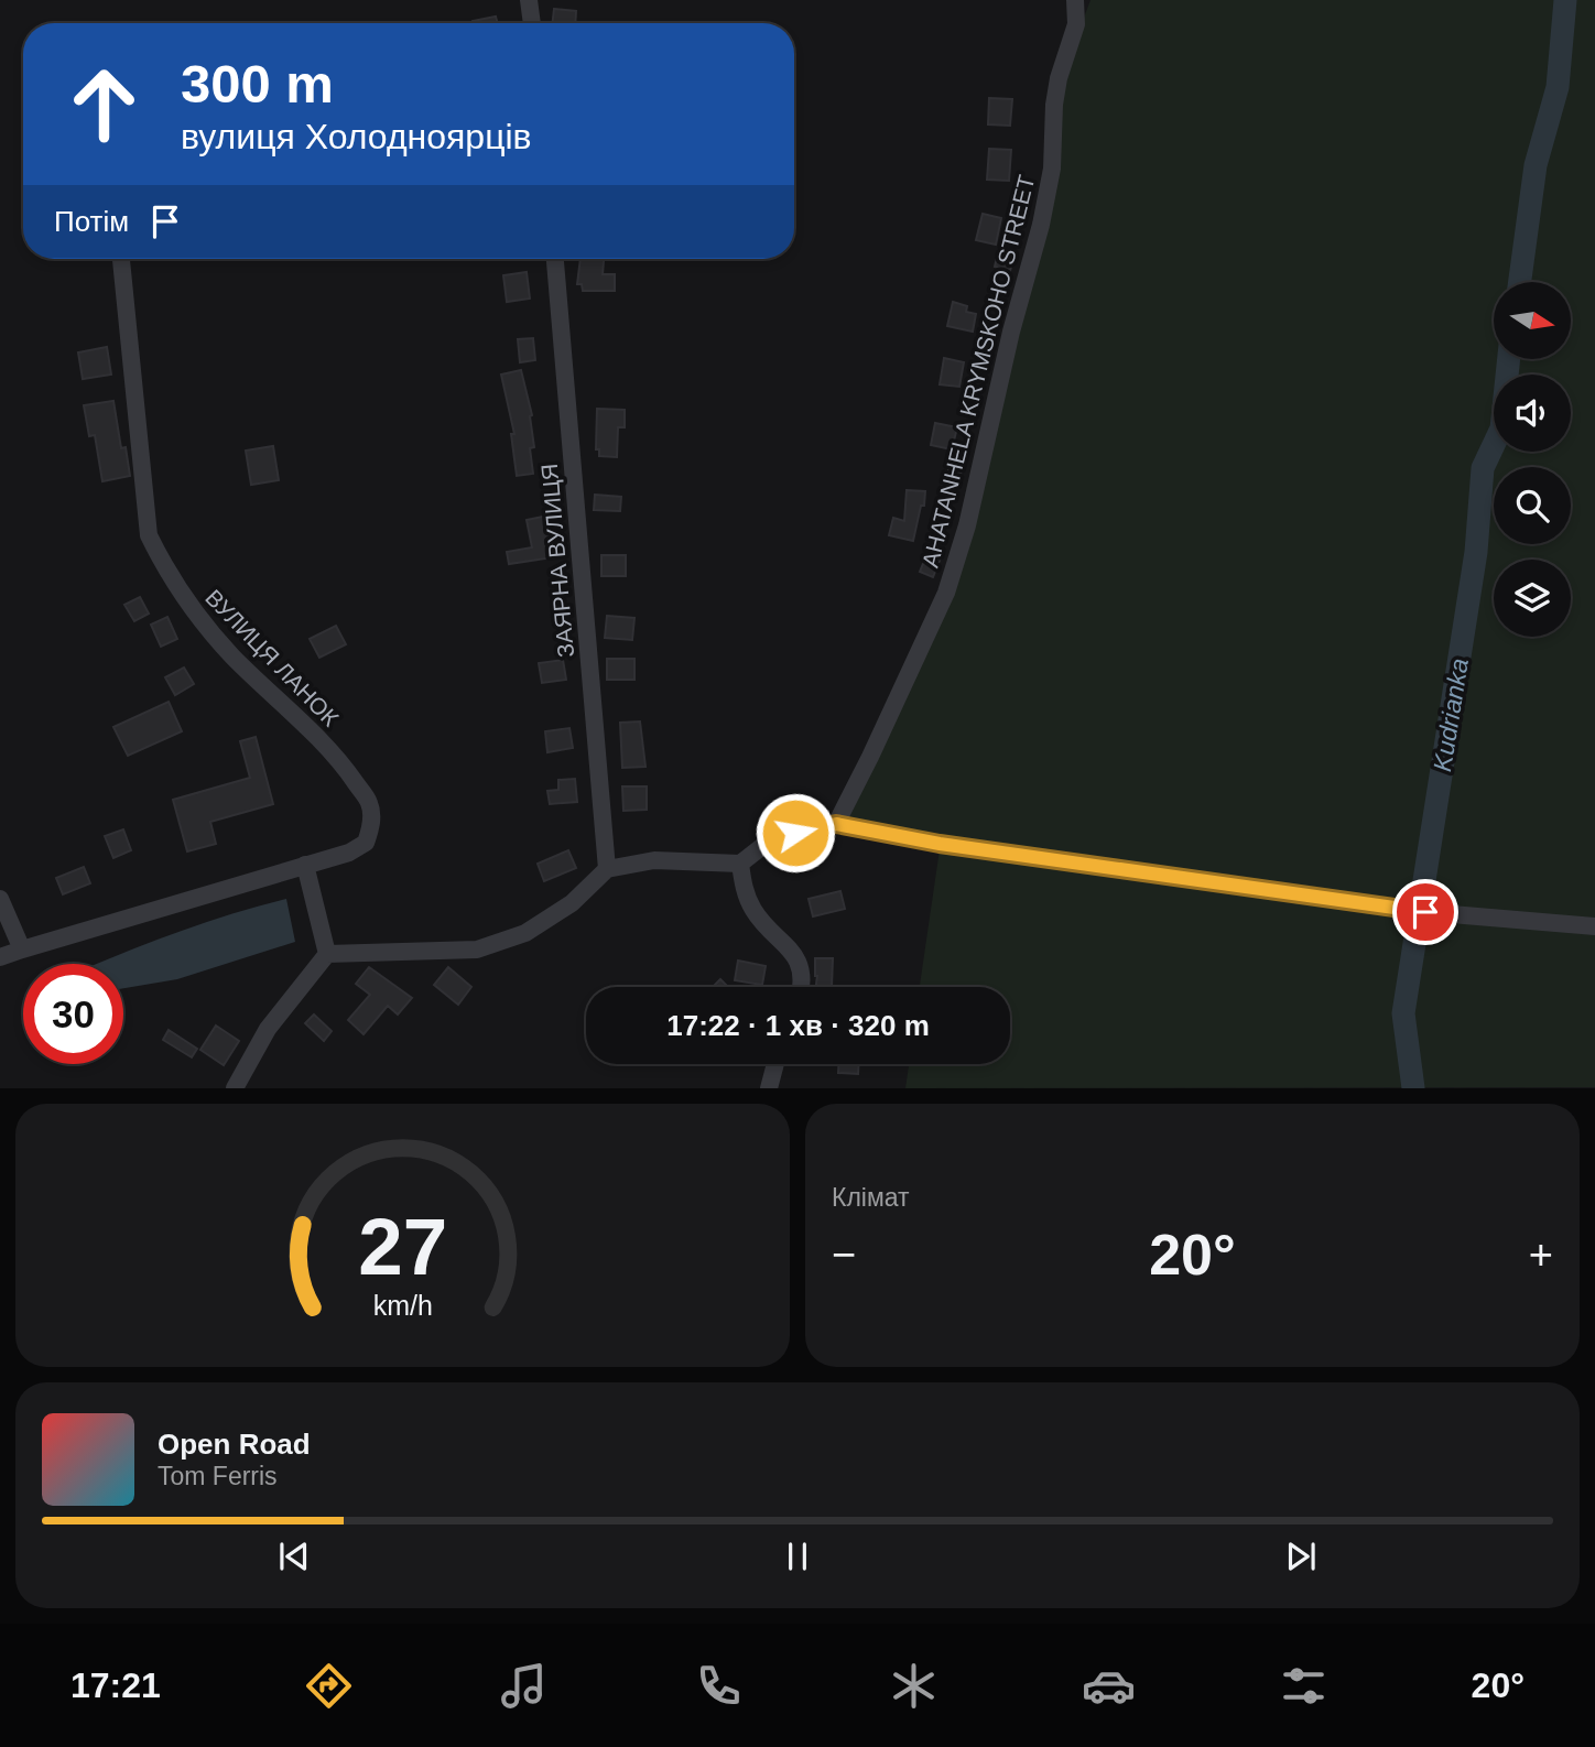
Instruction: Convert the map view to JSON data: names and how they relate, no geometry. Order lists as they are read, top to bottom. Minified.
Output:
{"streets":{"street":["AHATANHELA KRYMSKOHO STREET","ЗАЯРНА ВУЛИЦЯ","ВУЛИЦЯ ЛАНОК"]},"water":["Kudrianka"],"north":"right","page":{"turn":["300 m","вулиця Холодноярців"],"then":"Потім","limit":"30","trip":"17:22 · 1 хв · 320 m","tile":"Клімат","heat":["−","20°","+"],"song":["Open Road","Tom Ferris"],"tabs":["17:21","20°"],"gauge":["27","km/h"]}}
